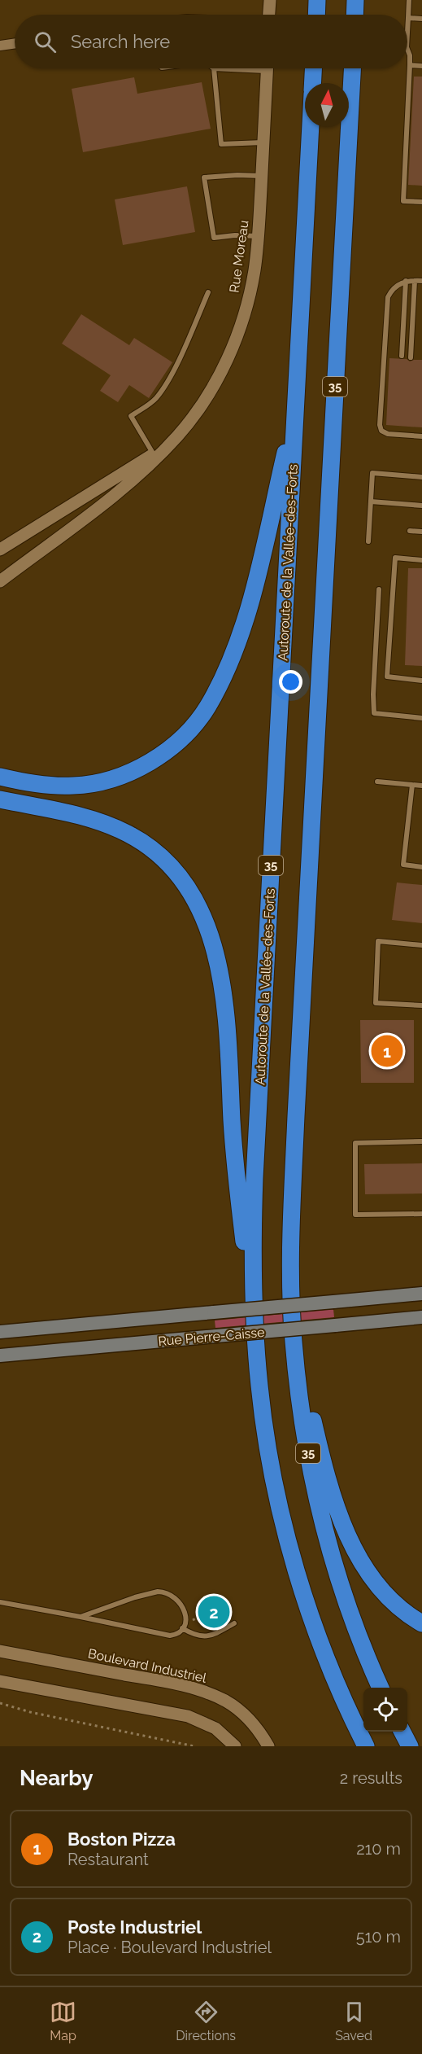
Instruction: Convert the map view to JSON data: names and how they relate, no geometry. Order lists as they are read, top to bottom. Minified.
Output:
{"streets":{"highway":["35","Autoroute de la Vallée-des-Forts"],"main road":["Rue Pierre-Caisse"],"street":["Rue Moreau","Boulevard Industriel"]},"north":"top","page":{"search":"Search here","pins":["1","2"],"heading":["Nearby","2 results"],"list":[{"mark":"1","name":"Boston Pizza","note":"Restaurant","value":"210 m"},{"mark":"2","name":"Poste Industriel","note":"Place · Boulevard Industriel","value":"510 m"}],"nav":["Map","Directions","Saved"]}}
